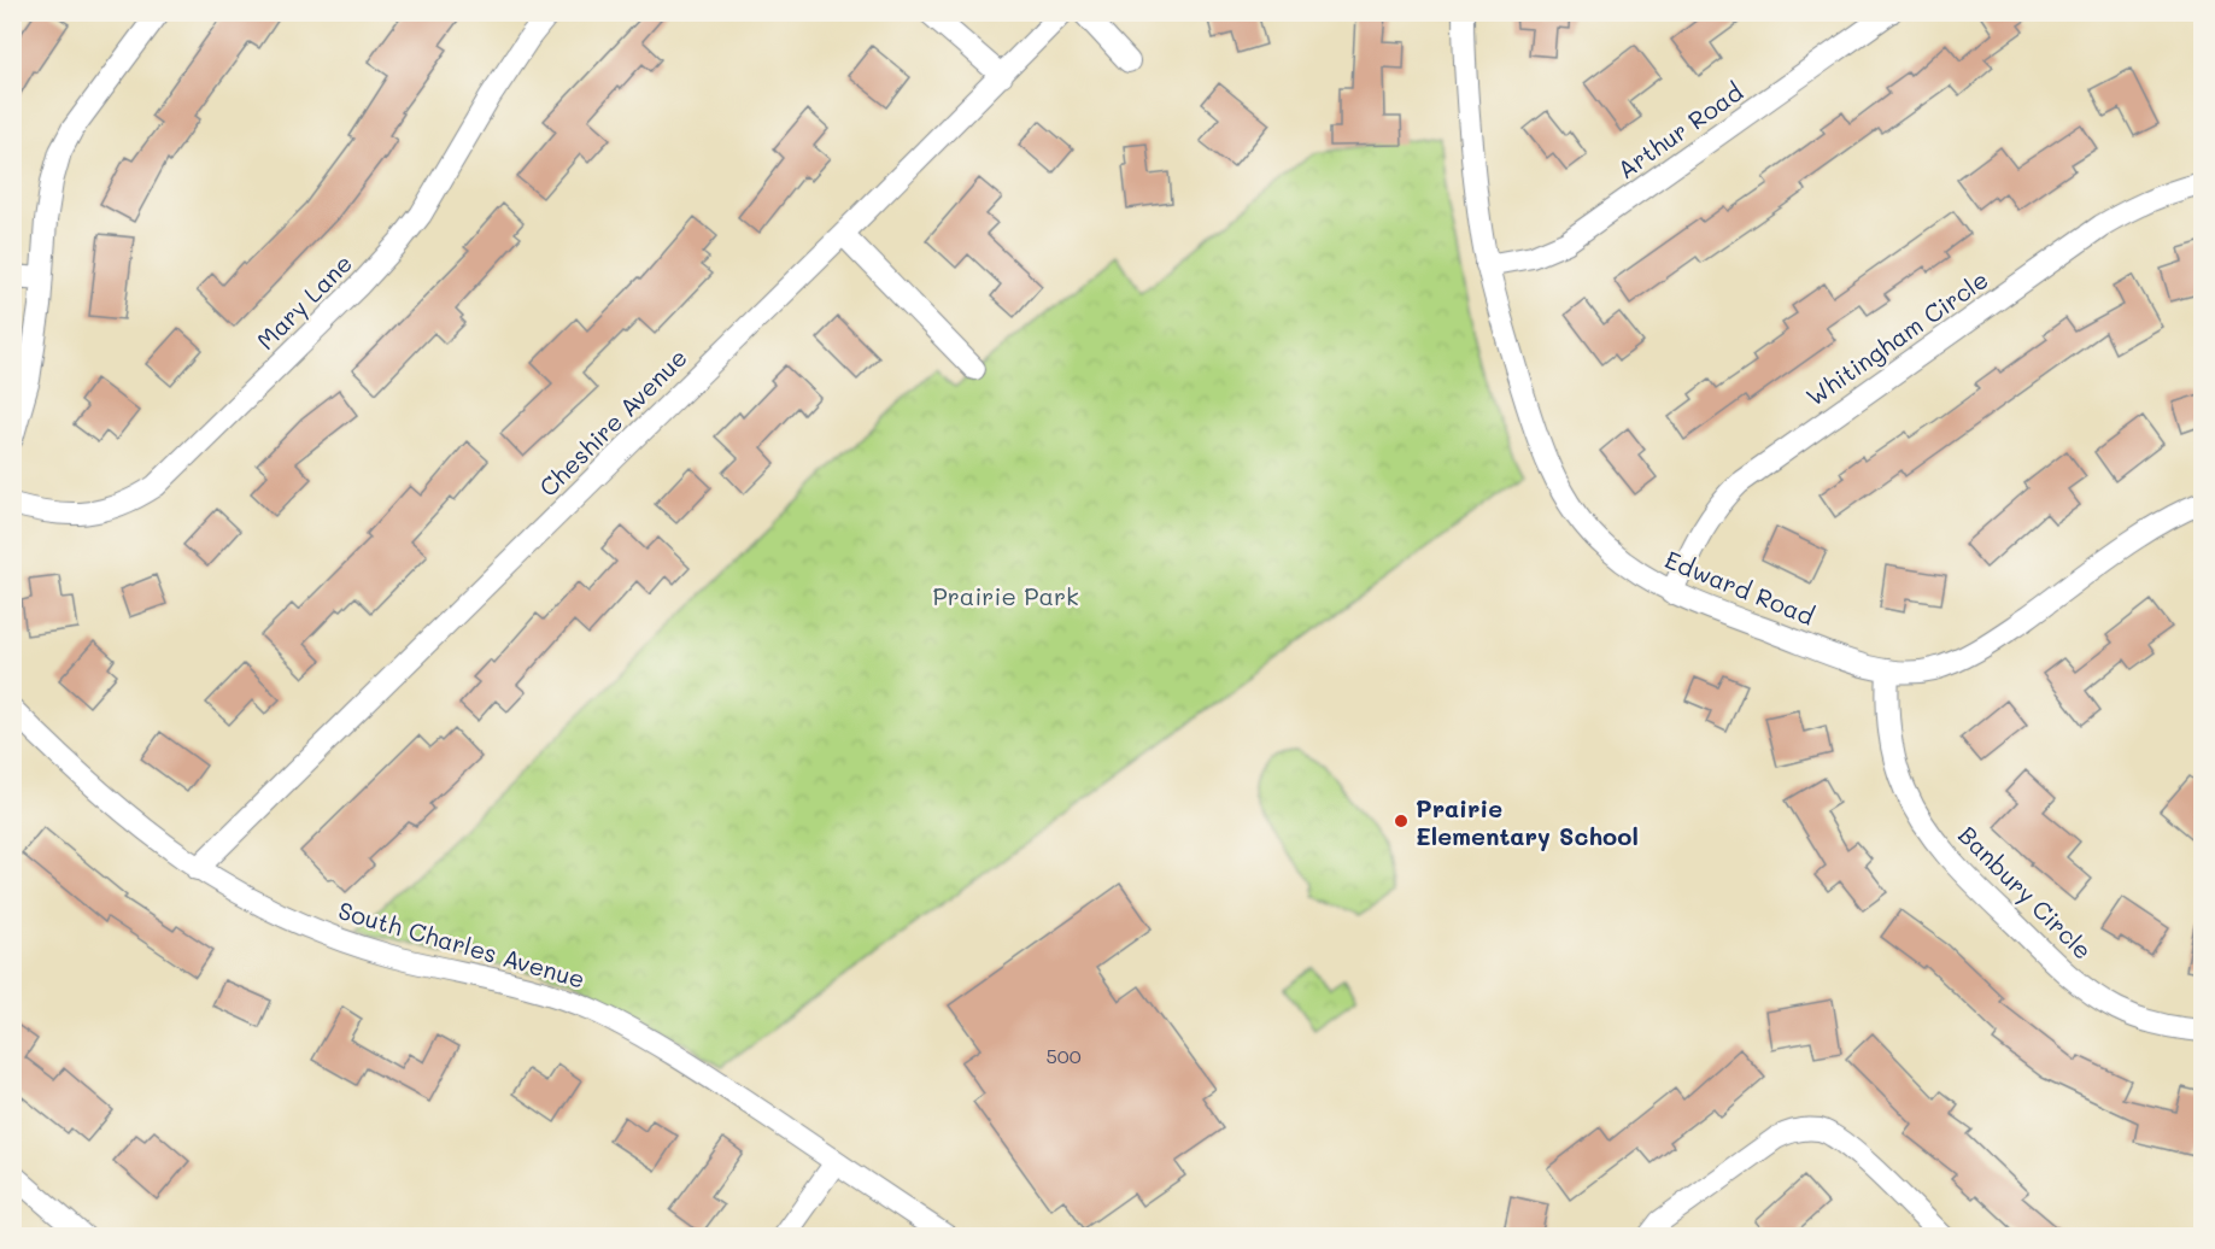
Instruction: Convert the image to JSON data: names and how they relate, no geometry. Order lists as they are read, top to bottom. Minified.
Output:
{"streets":{"street":["Arthur Road","Mary Lane","Whitingham Circle","Cheshire Avenue","Edward Road","Banbury Circle","South Charles Avenue"]},"crossings":[["Arthur Road","Edward Road"],["Whitingham Circle","Edward Road"],["Cheshire Avenue","South Charles Avenue"],["Edward Road","Banbury Circle"]],"parks":["Prairie Park"],"places":["Prairie Elementary School"],"house_numbers":["500"]}
